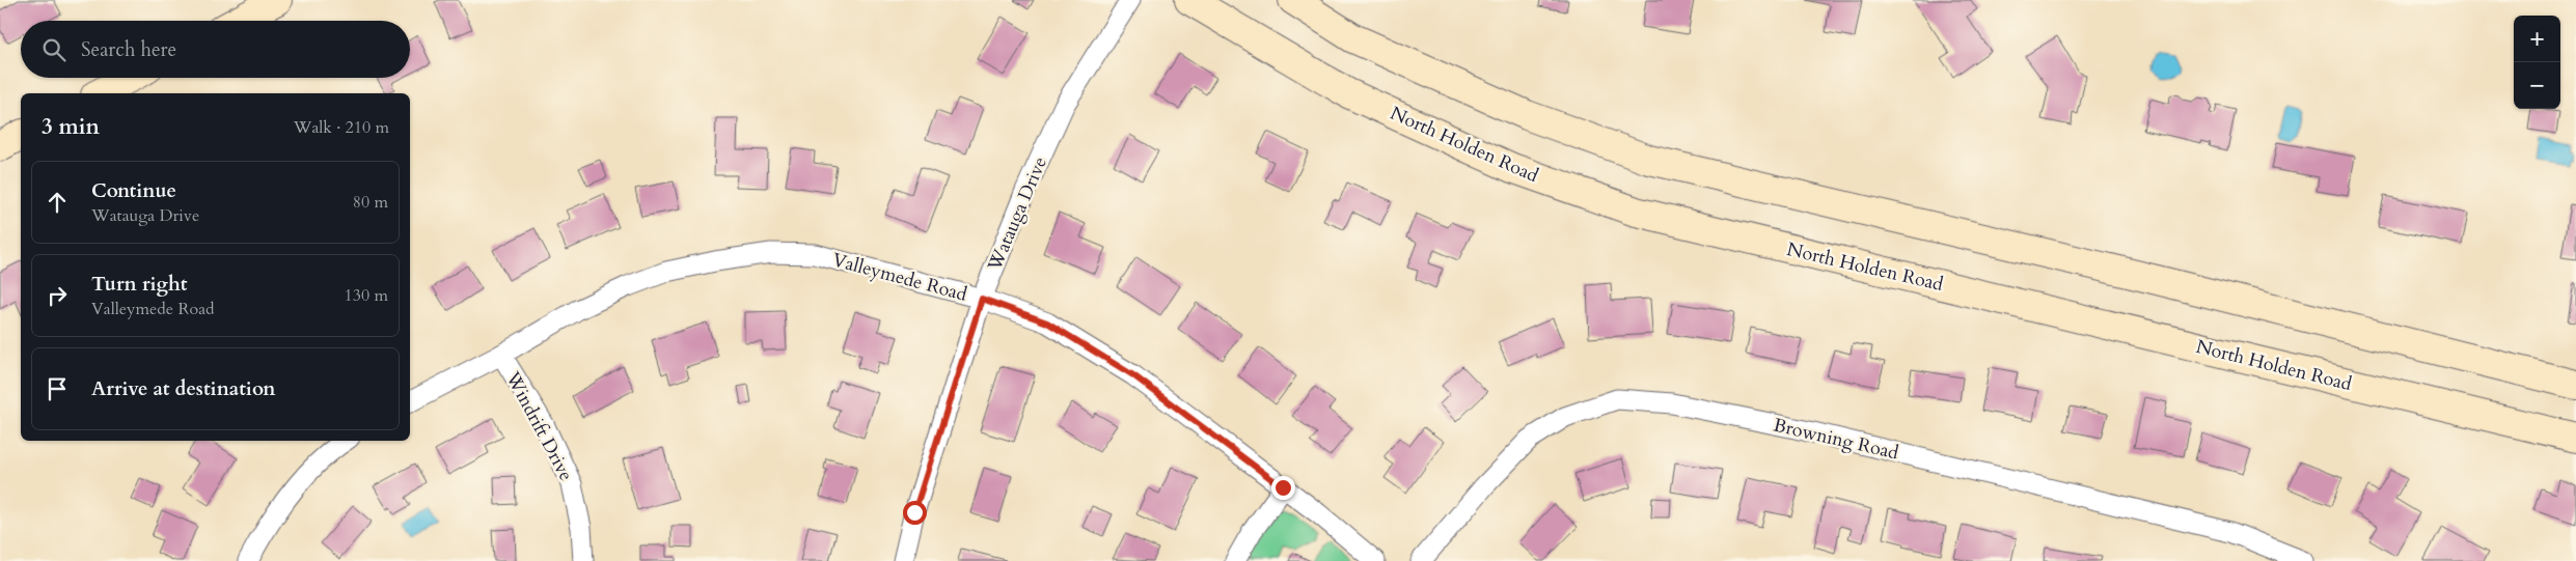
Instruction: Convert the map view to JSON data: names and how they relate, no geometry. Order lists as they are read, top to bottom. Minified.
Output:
{"streets":{"main road":["North Holden Road"],"street":["Watauga Drive","Valleymede Road","Windrift Drive","Browning Road"]},"crossings":[["Watauga Drive","Valleymede Road"],["Valleymede Road","Windrift Drive"]],"page":{"map_buttons":["+","−"],"search":"Search here","heading":["3 min","Walk · 210 m"],"list":[["Continue","Watauga Drive","80 m"],["Turn right","Valleymede Road","130 m"],"Arrive at destination"]}}
